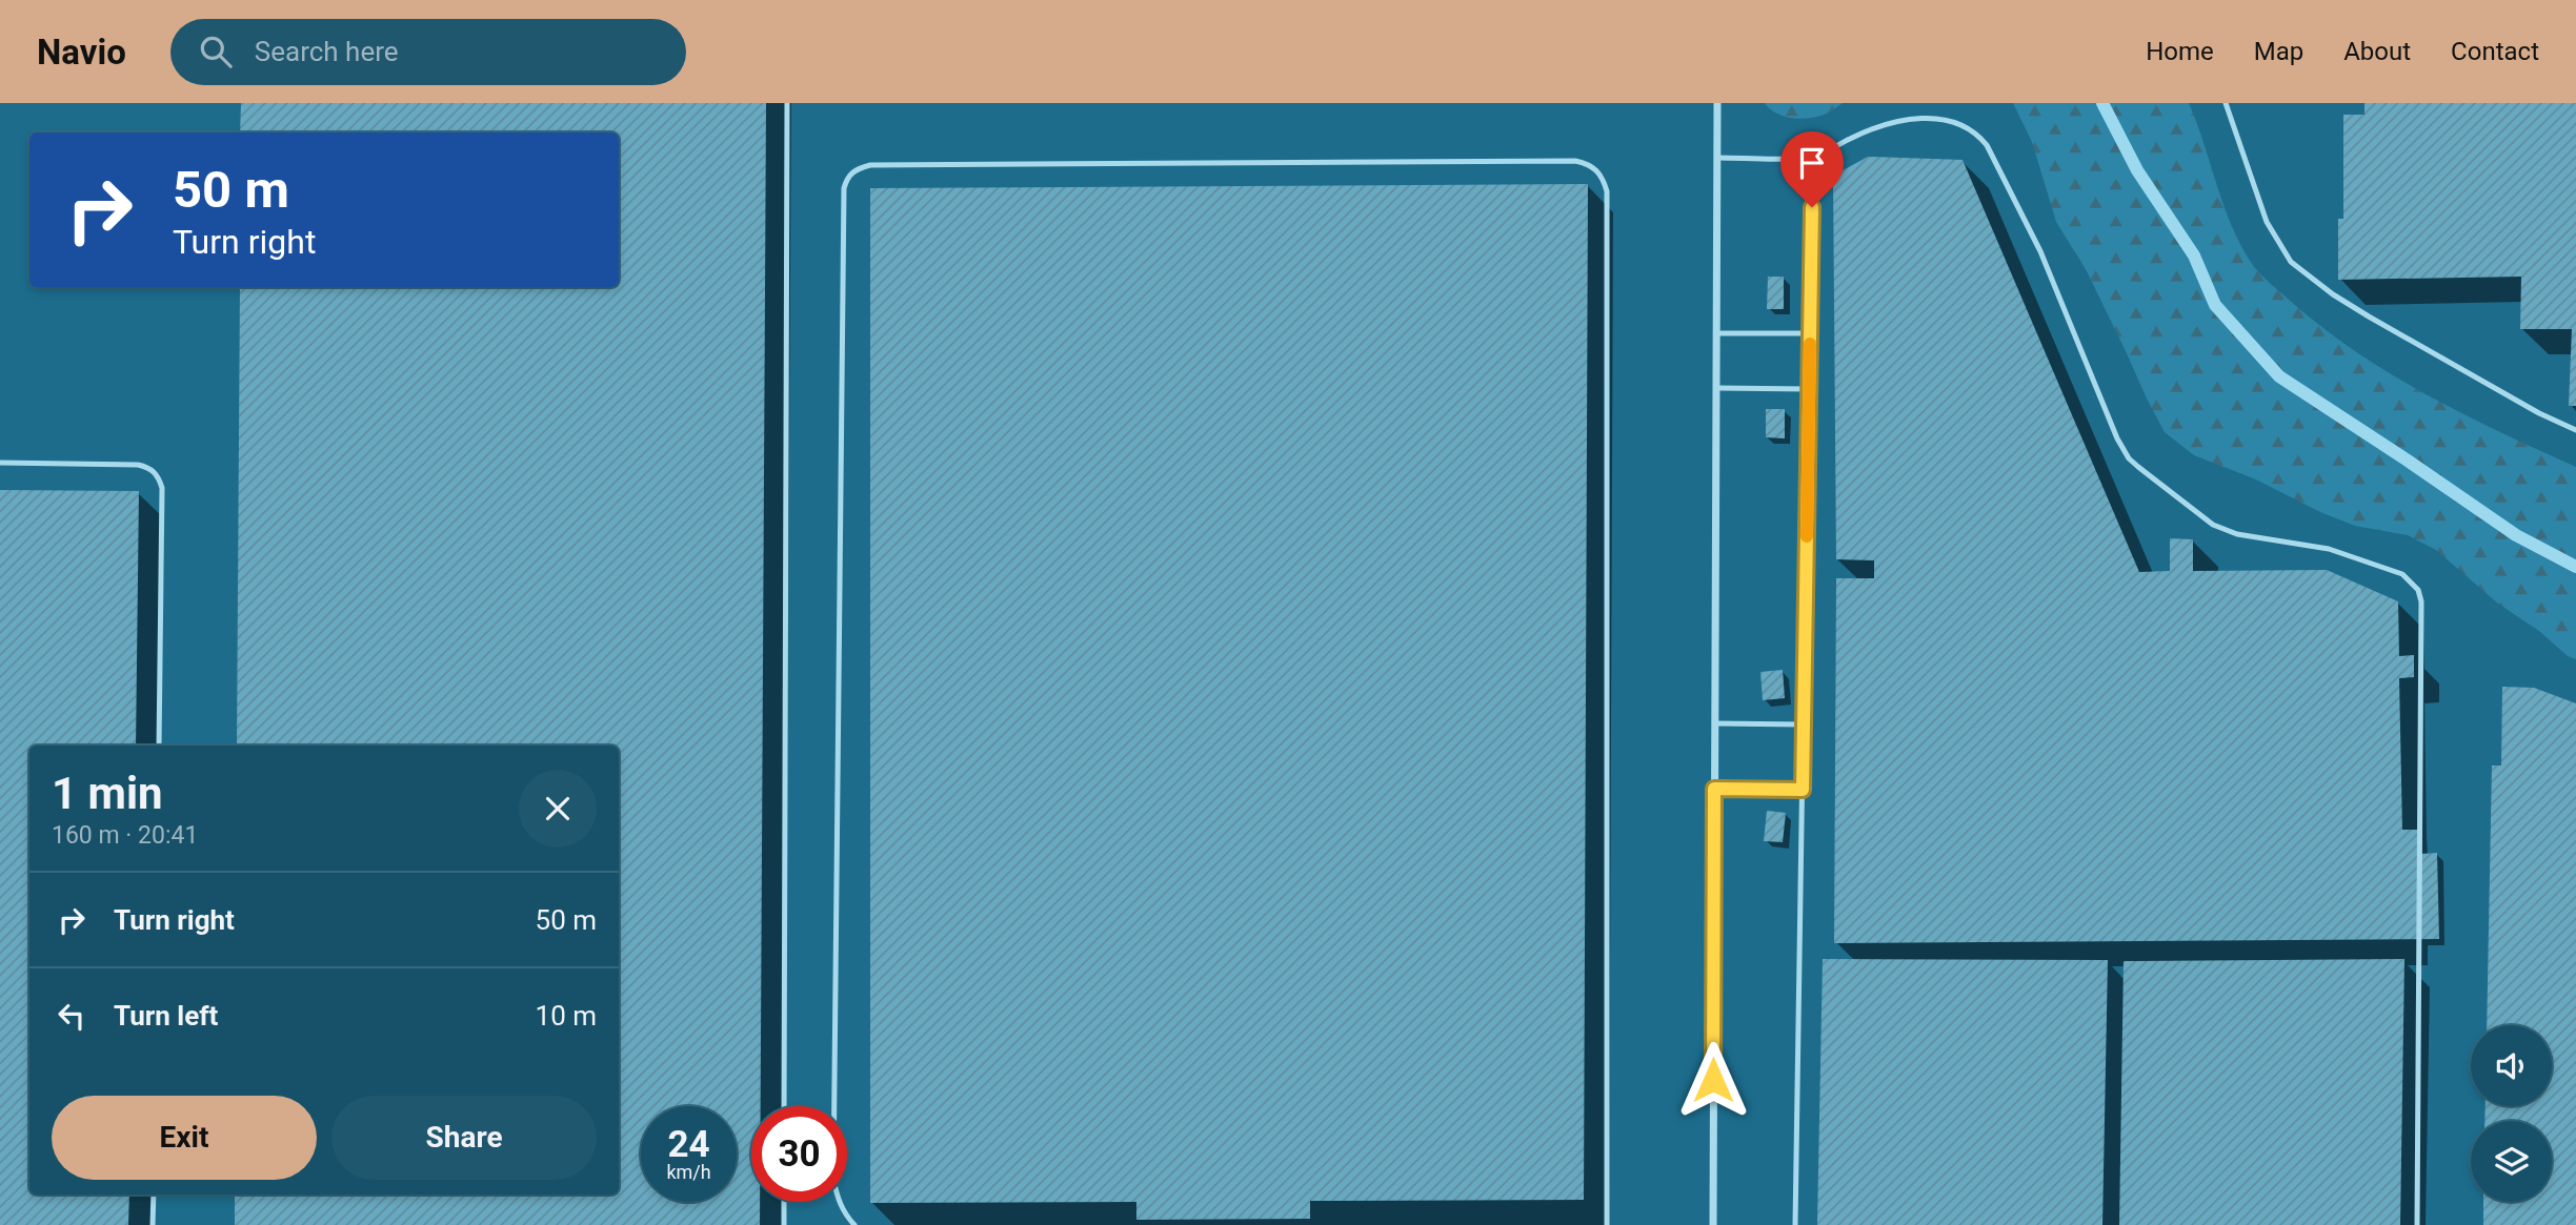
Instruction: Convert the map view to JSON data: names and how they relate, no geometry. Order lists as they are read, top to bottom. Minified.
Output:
{"page":{"header":"Navio","search":"Search here","nav":["Home","Map","About","Contact"],"turn":["50 m","Turn right"],"heading":["1 min","160 m · 20:41"],"list":[{"name":"Turn right","value":"50 m"},{"name":"Turn left","value":"10 m"}],"buttons":["Exit","Share"],"speed":"24 km/h","limit":"30"}}
